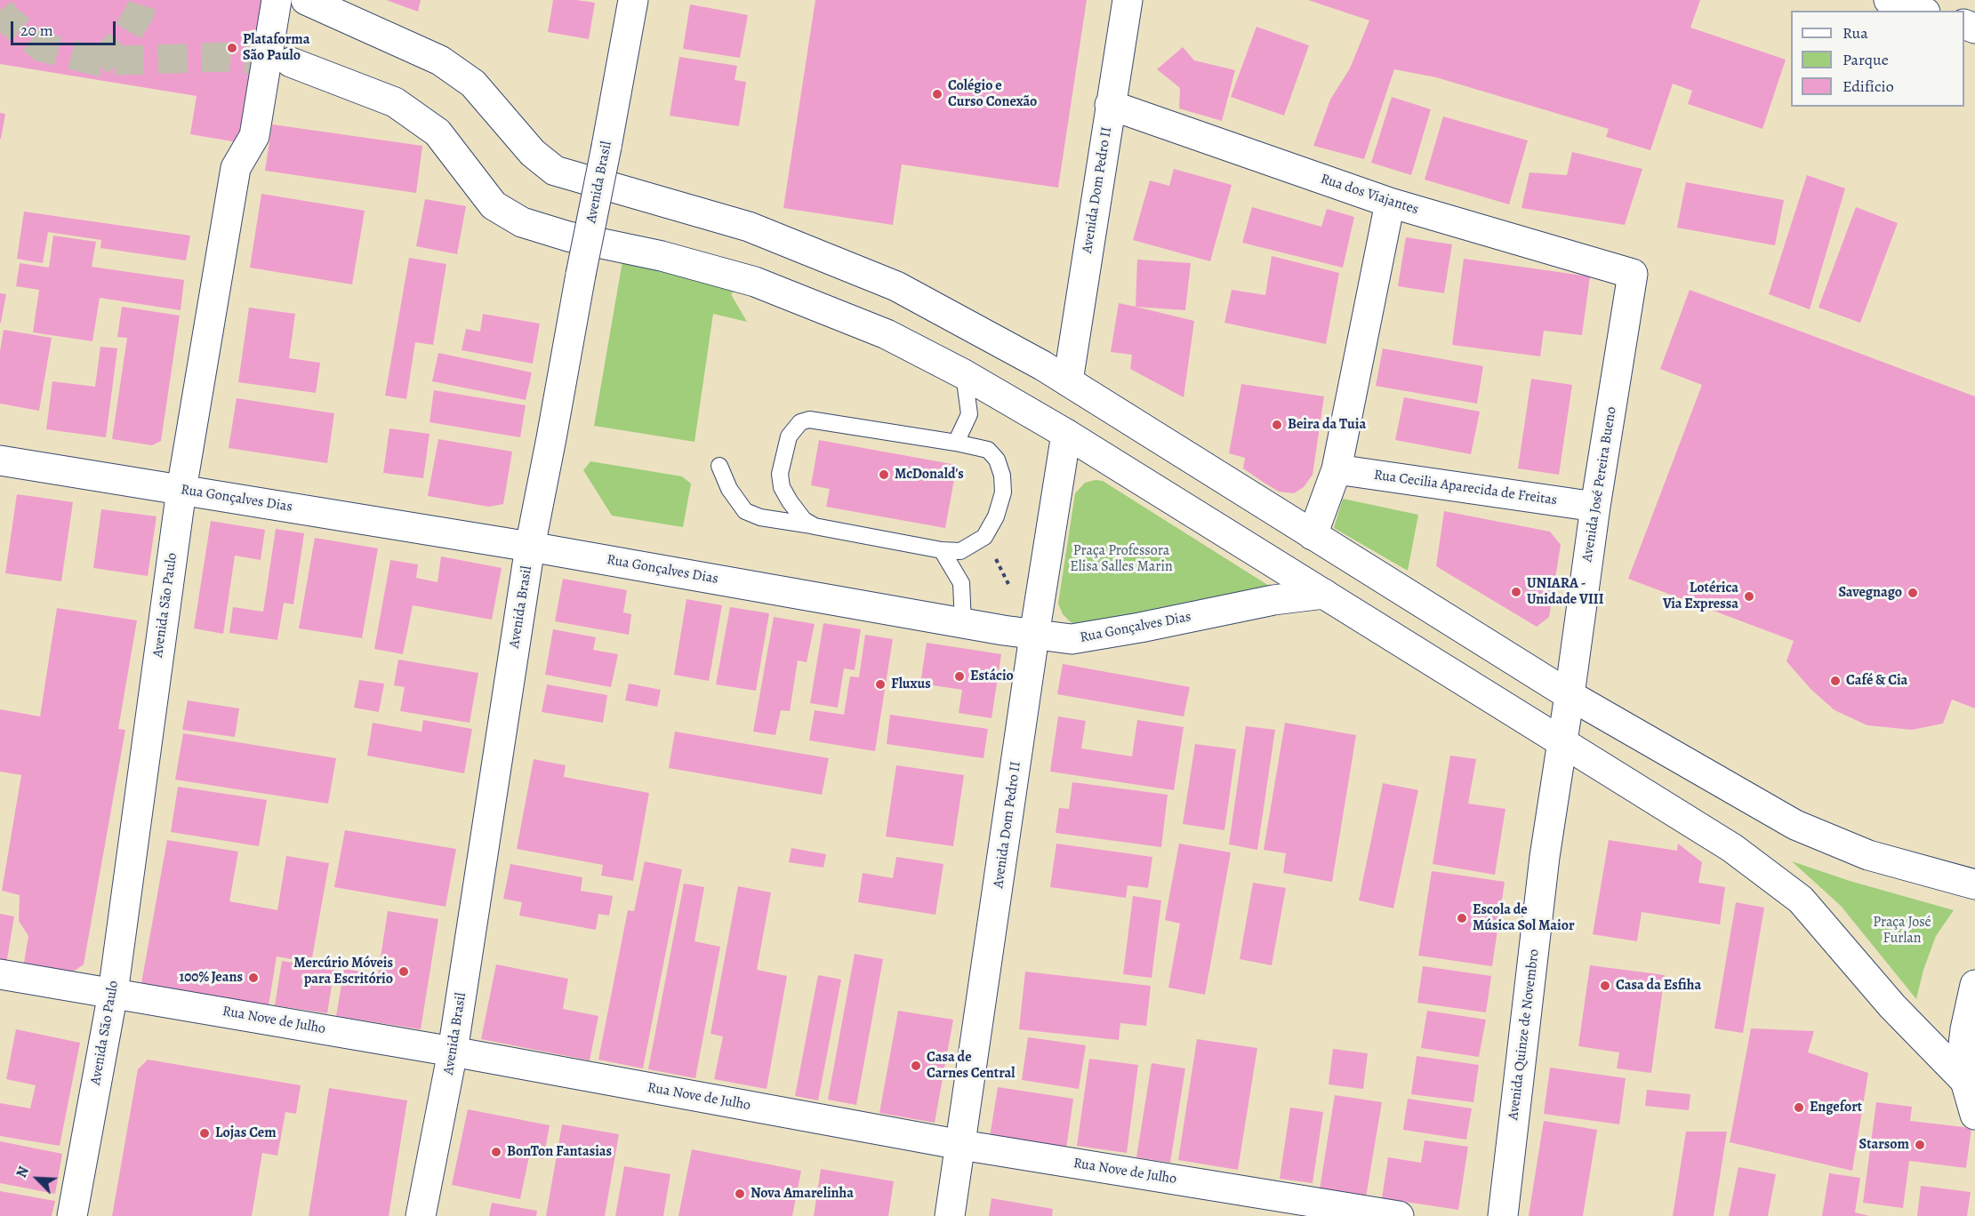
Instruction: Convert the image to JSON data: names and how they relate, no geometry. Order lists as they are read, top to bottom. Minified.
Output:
{"streets":{"street":["Avenida Brasil","Avenida Dom Pedro II","Rua dos Viajantes","Avenida José Pereira Bueno","Rua Cecilia Aparecida de Freitas","Rua Gonçalves Dias","Avenida São Paulo","Rua Nove de Julho","Avenida Quinze de Novembro"]},"crossings":[["Avenida Brasil","Rua Gonçalves Dias"],["Avenida Brasil","Rua Nove de Julho"],["Avenida Dom Pedro II","Rua dos Viajantes"],["Avenida Dom Pedro II","Rua Gonçalves Dias"],["Avenida Dom Pedro II","Rua Nove de Julho"],["Rua dos Viajantes","Avenida José Pereira Bueno"],["Avenida José Pereira Bueno","Rua Cecilia Aparecida de Freitas"],["Avenida José Pereira Bueno","Avenida Quinze de Novembro"],["Rua Gonçalves Dias","Avenida São Paulo"],["Avenida São Paulo","Rua Nove de Julho"]],"parks":["Praça Professora Elisa Salles Marin","Praça José Furlan"],"places":["Plataforma São Paulo","Colégio e Curso Conexão","Beira da Tuia","McDonald's","UNIARA - Unidade VIII","Savegnago","Lotérica Via Expressa","Estácio","Café & Cia","Fluxus","Escola de Música Sol Maior","Mercúrio Móveis para Escritório","100% Jeans","Casa da Esfiha","Casa de Carnes Central","Engefort","Lojas Cem","Starsom","BonTon Fantasias","Nova Amarelinha"],"legend":["Rua","Parque","Edifício"],"scale_bar":"20 m","north":"top left"}
